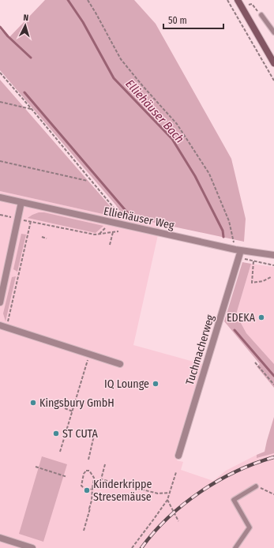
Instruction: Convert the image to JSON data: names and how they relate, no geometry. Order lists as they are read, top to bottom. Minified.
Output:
{"streets":{"street":["Elliehäuser Weg","Tuchmacherweg"]},"crossings":[["Elliehäuser Weg","Tuchmacherweg"]],"water":["Elliehäuser Bach"],"places":["EDEKA","IQ Lounge","Kingsbury GmbH","ST CUTA","Kinderkrippe Stresemäuse"],"scale_bar":"50 m","north":"top"}
